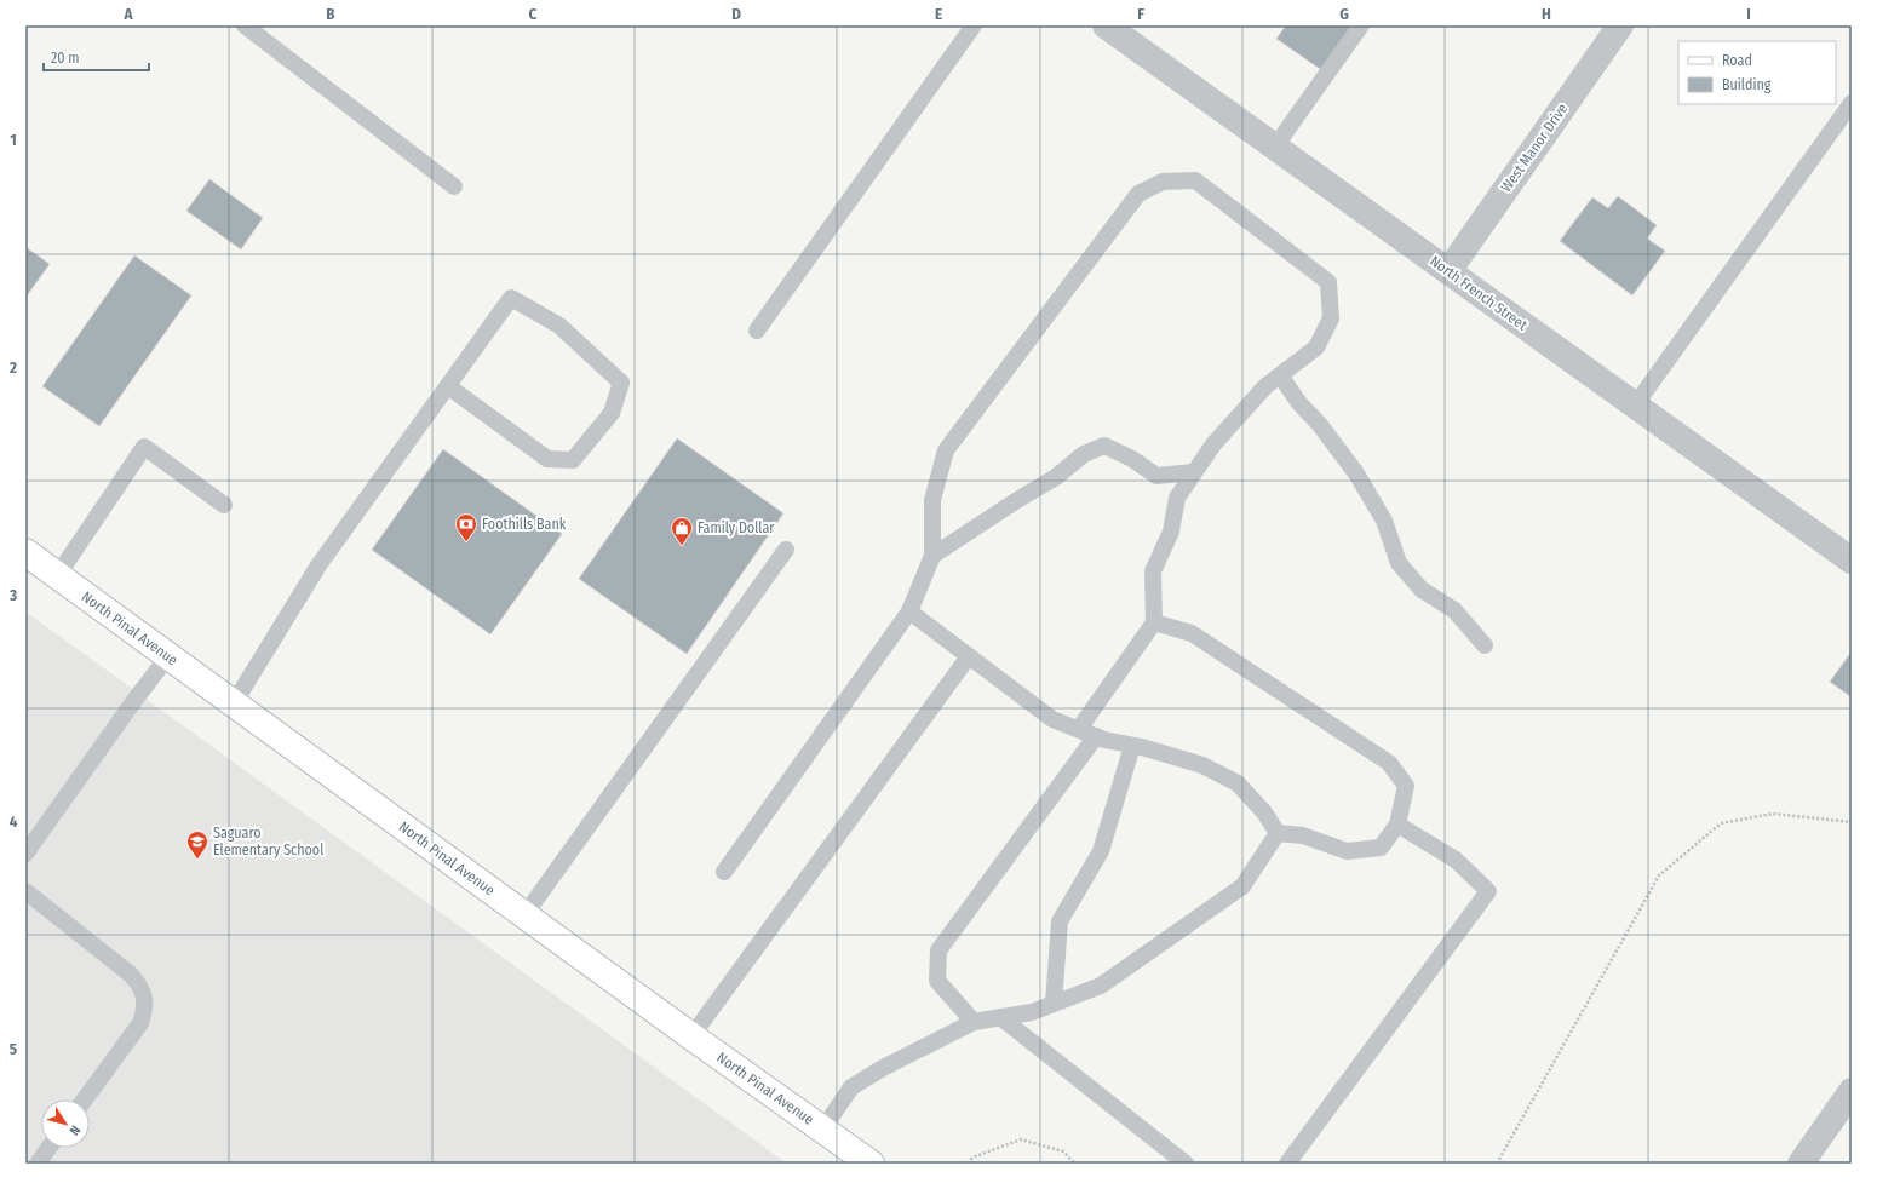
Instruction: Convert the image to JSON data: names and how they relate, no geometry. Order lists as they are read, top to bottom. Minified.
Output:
{"streets":{"main road":["North Pinal Avenue"],"street":["West Manor Drive","North French Street"]},"crossings":[["West Manor Drive","North French Street"]],"places":{"bank":["Foothills Bank"],"shop":["Family Dollar"],"school or university":["Saguaro Elementary School"]},"legend":["Road","Building"],"scale_bar":"20 m","north":"bottom right","grid":{"columns":["A","B","C","D","E","F","G","H","I"],"rows":["1","2","3","4","5"]}}
